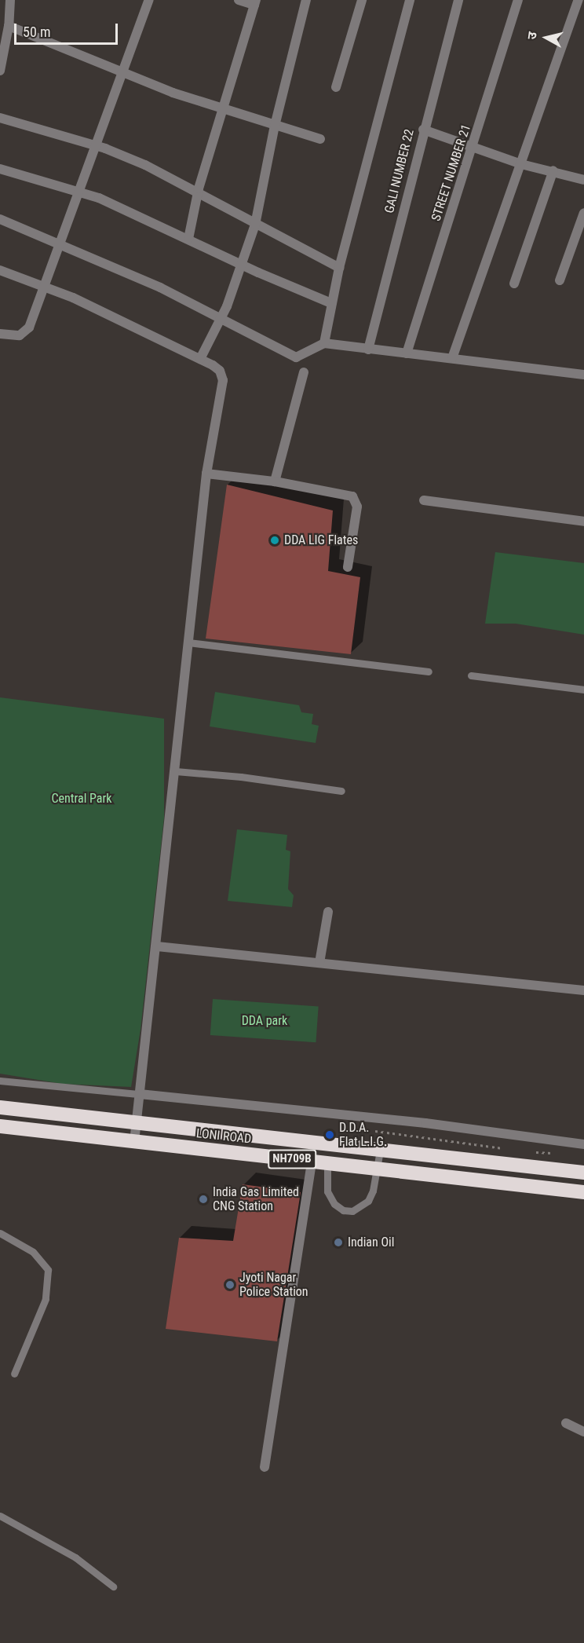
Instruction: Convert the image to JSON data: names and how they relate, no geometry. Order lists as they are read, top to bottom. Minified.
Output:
{"streets":{"highway":["LONI ROAD","NH709B"],"street":["GALI NUMBER 22","STREET NUMBER 21"]},"parks":["Central Park","DDA park"],"places":["DDA LIG Flates","D.D.A. Flat L.I.G.","India Gas Limited CNG Station","Indian Oil","Jyoti Nagar Police Station"],"scale_bar":"50 m","north":"left"}
